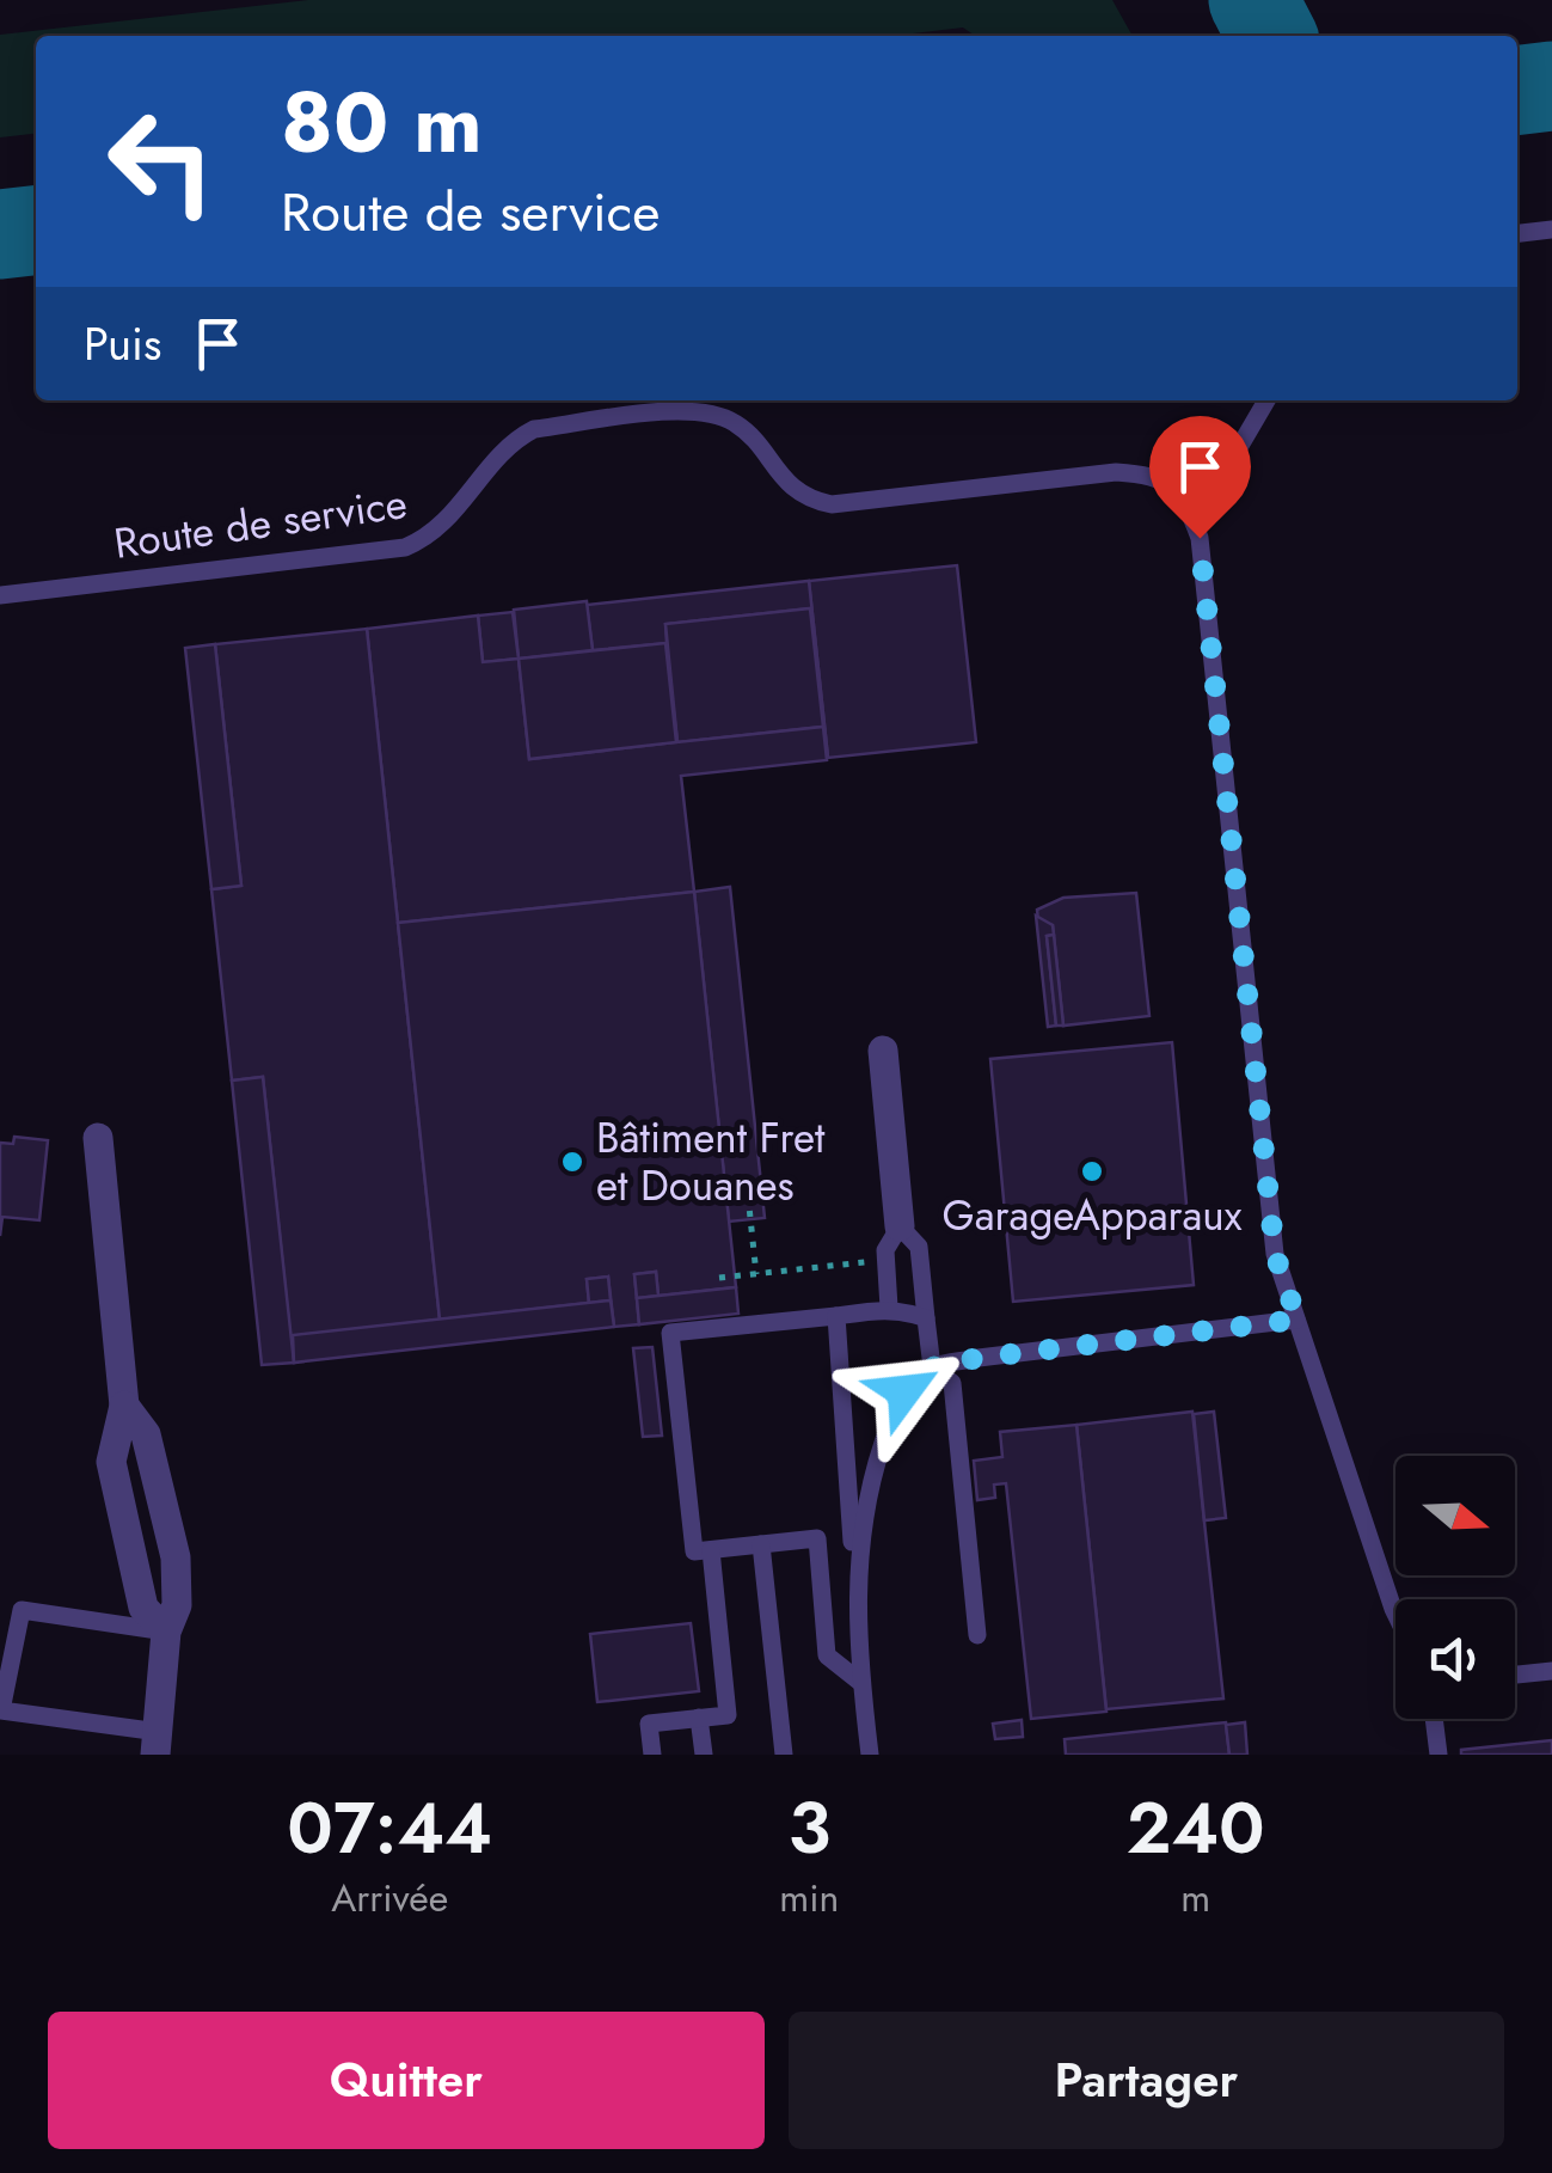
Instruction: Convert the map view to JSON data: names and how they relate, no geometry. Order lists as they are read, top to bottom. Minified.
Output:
{"streets":{"lane":["Route de service"]},"places":["Bâtiment Fret et Douanes","GarageApparaux"],"north":"right","page":{"turn":["80 m","Route de service"],"then":"Puis","eta":["07:44","Arrivée","3","min","240","m"],"buttons":["Quitter","Partager"]}}
